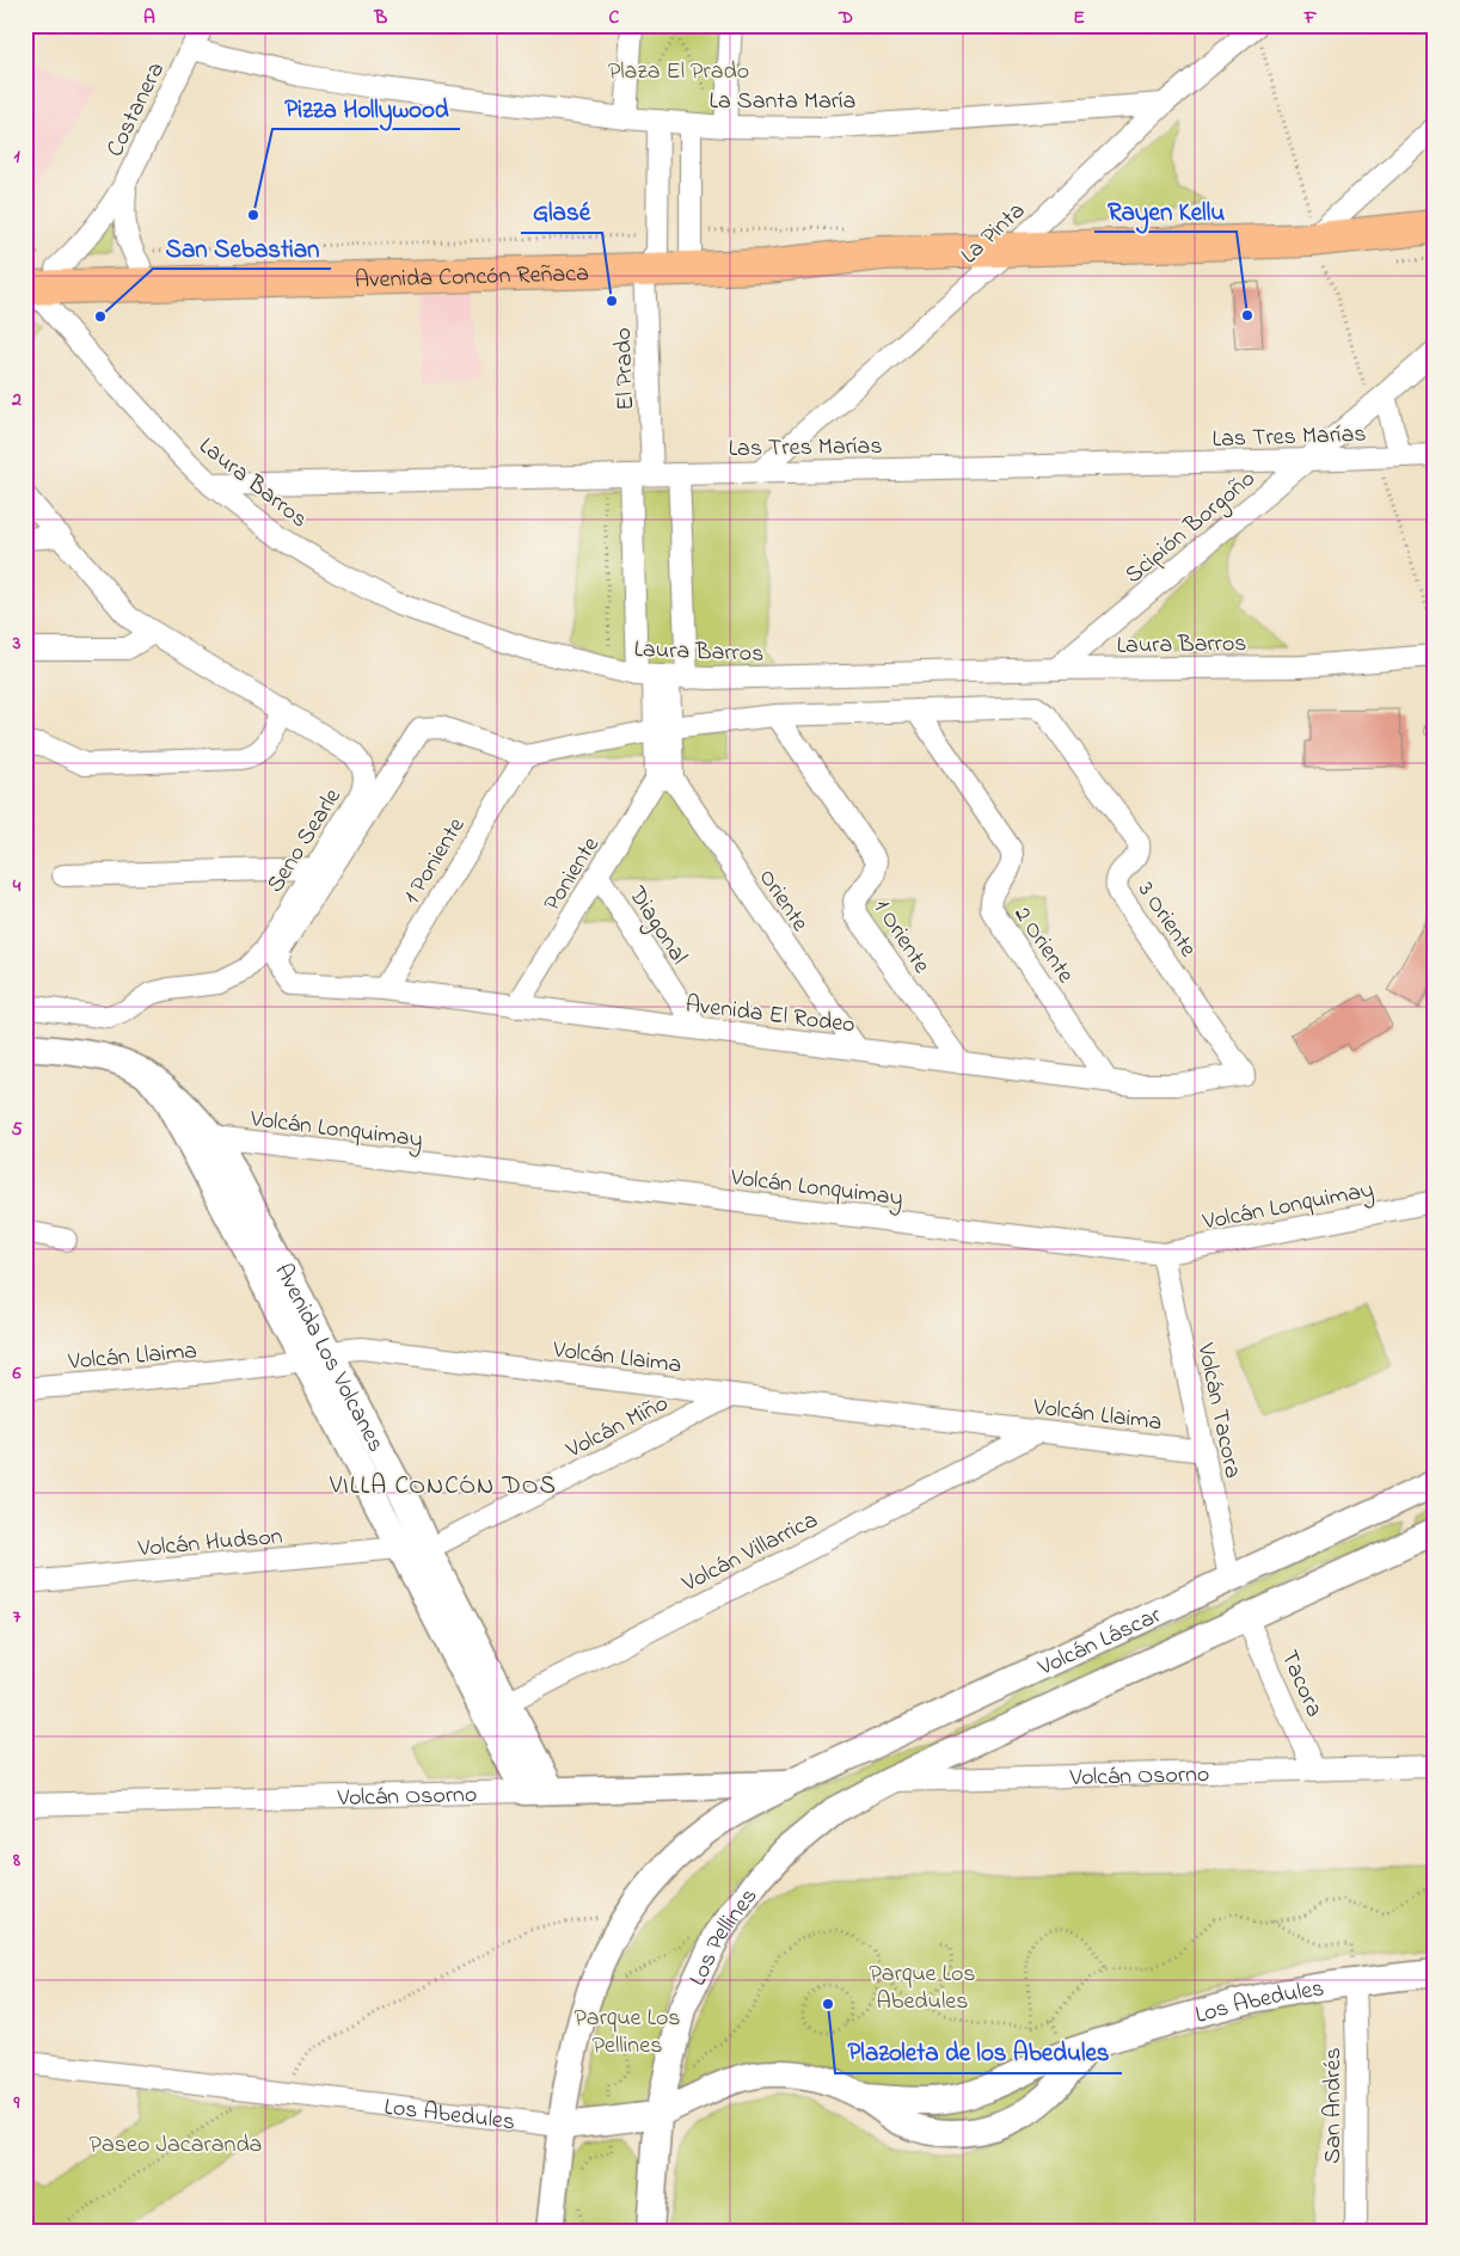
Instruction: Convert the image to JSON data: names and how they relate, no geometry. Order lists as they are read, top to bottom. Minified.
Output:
{"streets":{"main road":["Avenida Concón Reñaca"],"street":["La Santa María","Costanera","La Pinta","El Prado","Las Tres Marías","Laura Barros","Scipión Borgoño","Seno Searle","1 Poniente","Poniente","Oriente","3 Oriente","Diagonal","1 Oriente","2 Oriente","Avenida El Rodeo","Volcán Lonquimay","Volcán Llaima","Avenida Los Volcanes","Volcán Tacora","Volcán Miño","Volcán Hudson","Volcán Villarrica","Volcán Láscar","Tacora","Volcán Osorno","Los Pellines","Los Abedules","San Andrés"]},"crossings":[["La Santa María","Costanera"],["La Santa María","La Pinta"],["La Santa María","El Prado"],["Costanera","Avenida Concón Reñaca"],["Costanera","Laura Barros"],["La Pinta","Avenida Concón Reñaca"],["La Pinta","Las Tres Marías"],["Avenida Concón Reñaca","El Prado"],["Avenida Concón Reñaca","Laura Barros"],["El Prado","Las Tres Marías"],["Las Tres Marías","Laura Barros"],["Las Tres Marías","Scipión Borgoño"],["Laura Barros","Scipión Borgoño"],["1 Poniente","Avenida El Rodeo"],["Poniente","Oriente"],["Poniente","Diagonal"],["Poniente","Avenida El Rodeo"],["Oriente","Avenida El Rodeo"],["3 Oriente","2 Oriente"],["3 Oriente","Avenida El Rodeo"],["Diagonal","Avenida El Rodeo"],["1 Oriente","Avenida El Rodeo"],["2 Oriente","Avenida El Rodeo"],["Volcán Lonquimay","Avenida Los Volcanes"],["Volcán Lonquimay","Volcán Tacora"],["Volcán Llaima","Avenida Los Volcanes"],["Volcán Llaima","Volcán Tacora"],["Volcán Llaima","Volcán Miño"],["Volcán Llaima","Volcán Villarrica"],["Avenida Los Volcanes","Volcán Miño"],["Avenida Los Volcanes","Volcán Hudson"],["Avenida Los Volcanes","Volcán Villarrica"],["Avenida Los Volcanes","Volcán Osorno"],["Volcán Tacora","Volcán Láscar"],["Volcán Láscar","Tacora"],["Volcán Láscar","Volcán Osorno"],["Volcán Láscar","Los Pellines"],["Tacora","Volcán Osorno"],["Volcán Osorno","Los Pellines"],["Los Pellines","Los Abedules"],["Los Abedules","San Andrés"]],"districts":["VILLA CONCÓN DOS"],"parks":["Plaza El Prado","Parque Los Abedules","Parque Los Pellines","Paseo Jacaranda"],"places":["Pizza Hollywood","Glasé","Rayen Kellu","San Sebastian","Plazoleta de los Abedules"],"grid":{"columns":["A","B","C","D","E","F"],"rows":["1","2","3","4","5","6","7","8","9"]}}
